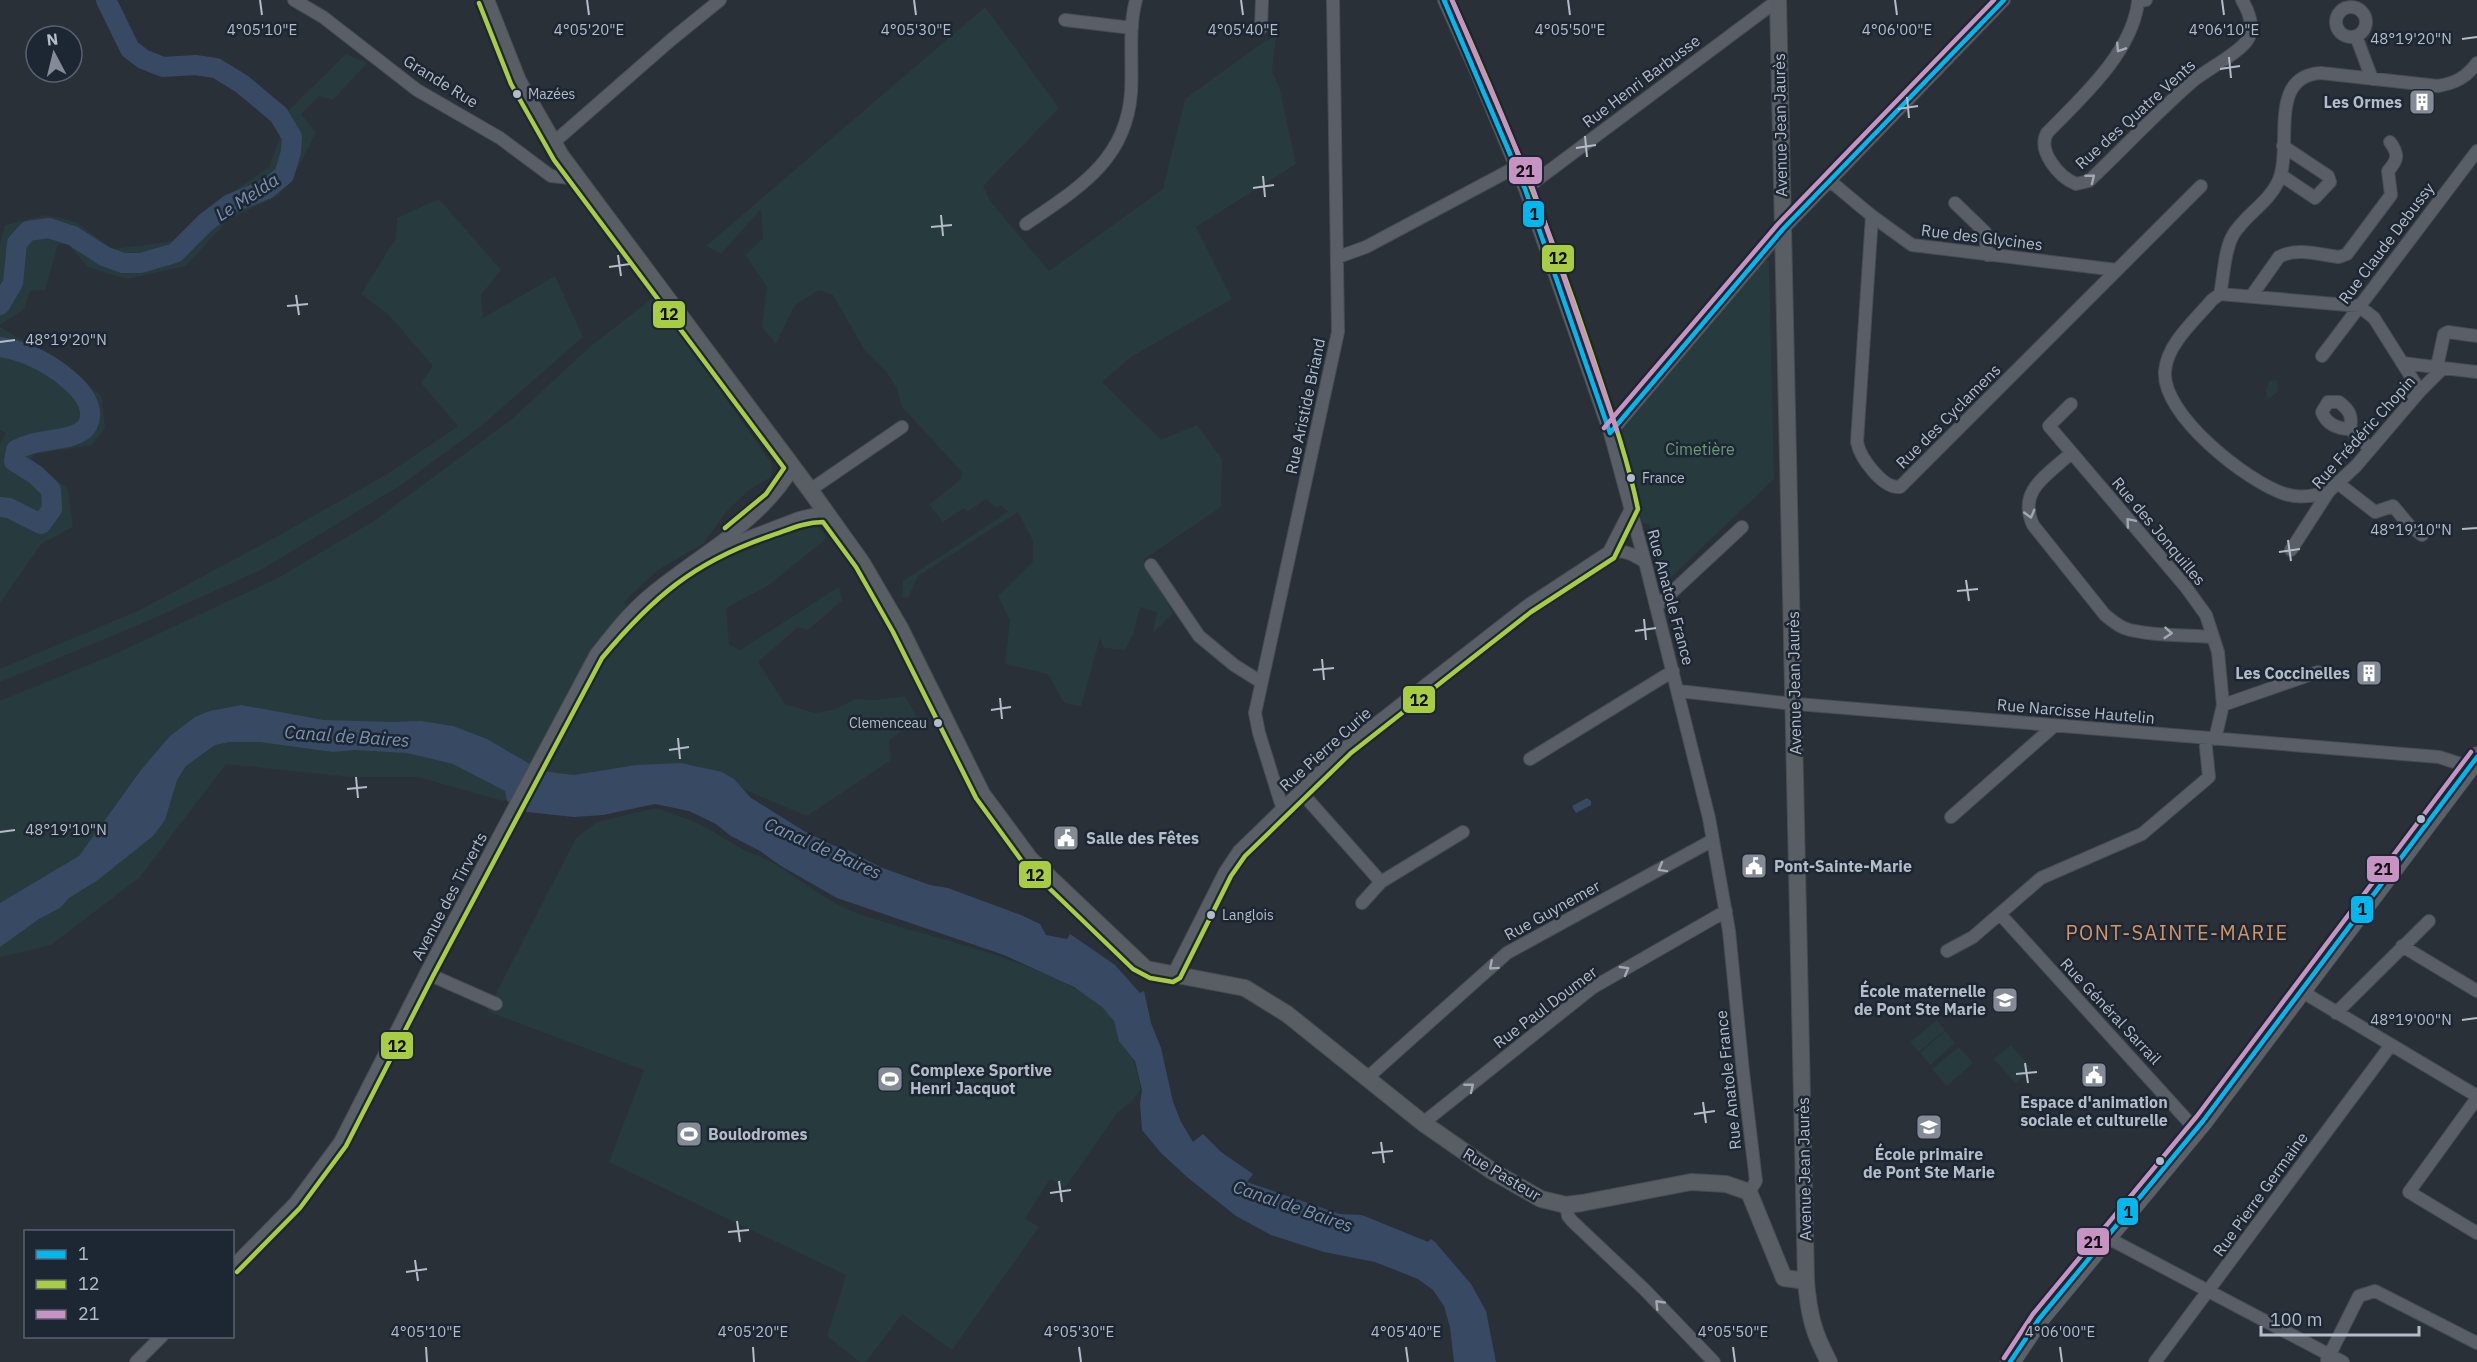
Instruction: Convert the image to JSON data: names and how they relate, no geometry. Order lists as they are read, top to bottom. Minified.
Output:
{"streets":{"main road":["Avenue Jean Jaurès","Rue Pasteur"],"street":["Grande Rue","Rue Henri Barbusse","Rue des Quatre Vents","Rue des Glycines","Rue Claude Debussy","Rue Aristide Briand","Rue des Cyclamens","Rue Frédéric Chopin","Rue des Jonquilles","Rue Anatole France","Rue Narcisse Hautelin","Rue Pierre Curie","Avenue des Tirverts","Rue Guynemer","Rue Paul Doumer","Rue Général Sarrail","Rue Pierre Germaine"]},"crossings":[["Rue Henri Barbusse","Avenue Jean Jaurès"],["Rue Henri Barbusse","Rue Anatole France"],["Avenue Jean Jaurès","Rue Narcisse Hautelin"],["Rue des Glycines","Rue des Cyclamens"],["Rue Aristide Briand","Rue Pierre Curie"],["Rue des Jonquilles","Rue Narcisse Hautelin"],["Rue des Jonquilles","Rue Général Sarrail"],["Rue Anatole France","Rue Narcisse Hautelin"],["Rue Anatole France","Rue Pierre Curie"],["Rue Anatole France","Rue Guynemer"],["Rue Anatole France","Rue Paul Doumer"],["Rue Anatole France","Rue Pasteur"],["Rue Pierre Curie","Rue Pasteur"],["Avenue des Tirverts","Rue Pasteur"],["Rue Guynemer","Rue Pasteur"],["Rue Paul Doumer","Rue Pasteur"]],"one_way":["Rue Guynemer","Rue Paul Doumer"],"districts":["PONT-SAINTE-MARIE"],"water":["Le Melda","Canal de Baires"],"parks":["Cimetière"],"places":{"other":["Mazées","France","Clemenceau","Langlois"],"building":["Les Ormes","Les Coccinelles"],"public building":["Salle des Fêtes","Pont-Sainte-Marie","Espace d'animation sociale et culturelle"],"school or university":["École maternelle de Pont Ste Marie","École primaire de Pont Ste Marie"],"sports":["Complexe Sportive Henri Jacquot","Boulodromes"]},"lines":["transit line 1","transit line 12","transit line 21"],"legend":["1","12","21"],"scale_bar":"100 m","north":"top","coordinates":["4°05'10\"E","4°05'20\"E","4°05'30\"E","4°05'40\"E","4°05'50\"E","4°06'00\"E","4°06'10\"E","48°19'20\"N","48°19'10\"N","48°19'00\"N"]}
